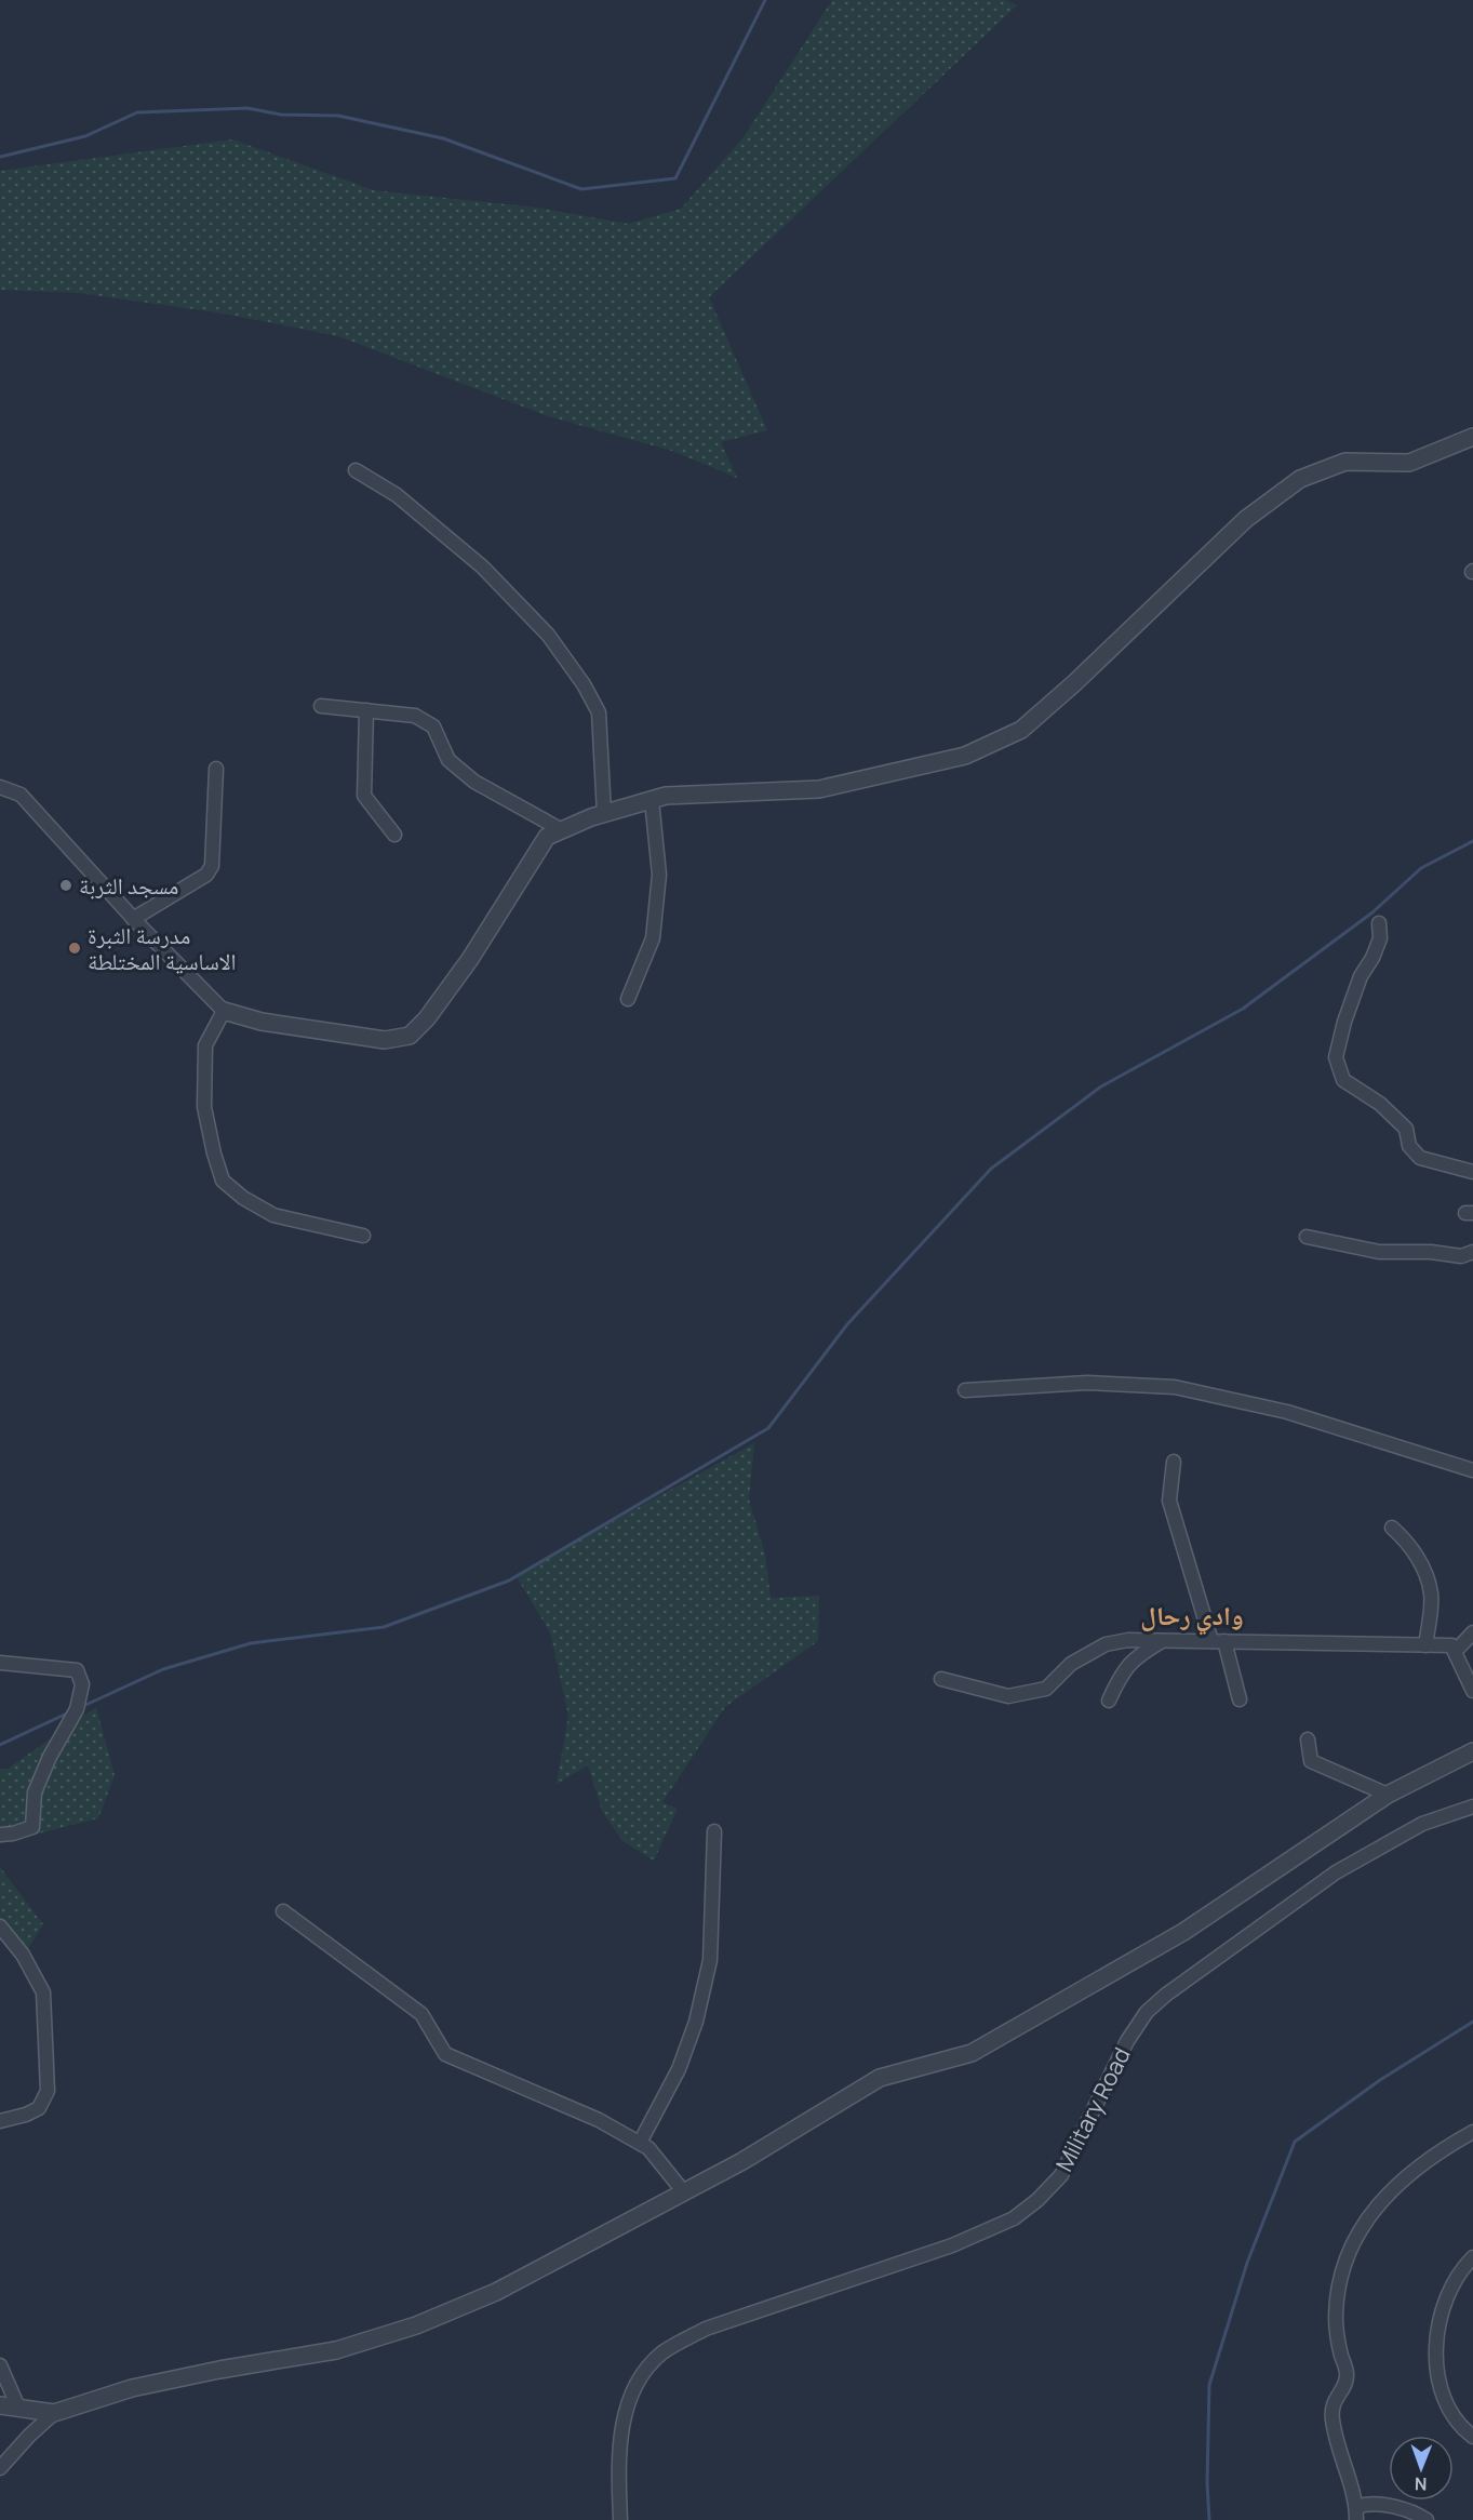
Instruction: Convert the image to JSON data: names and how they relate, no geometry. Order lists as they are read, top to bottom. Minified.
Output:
{"streets":{"street":["Military Road"]},"districts":["وادي رحال"],"places":["مسجد الثربة","مدرسة الثبرة الاساسية المختلطة"],"north":"bottom"}
